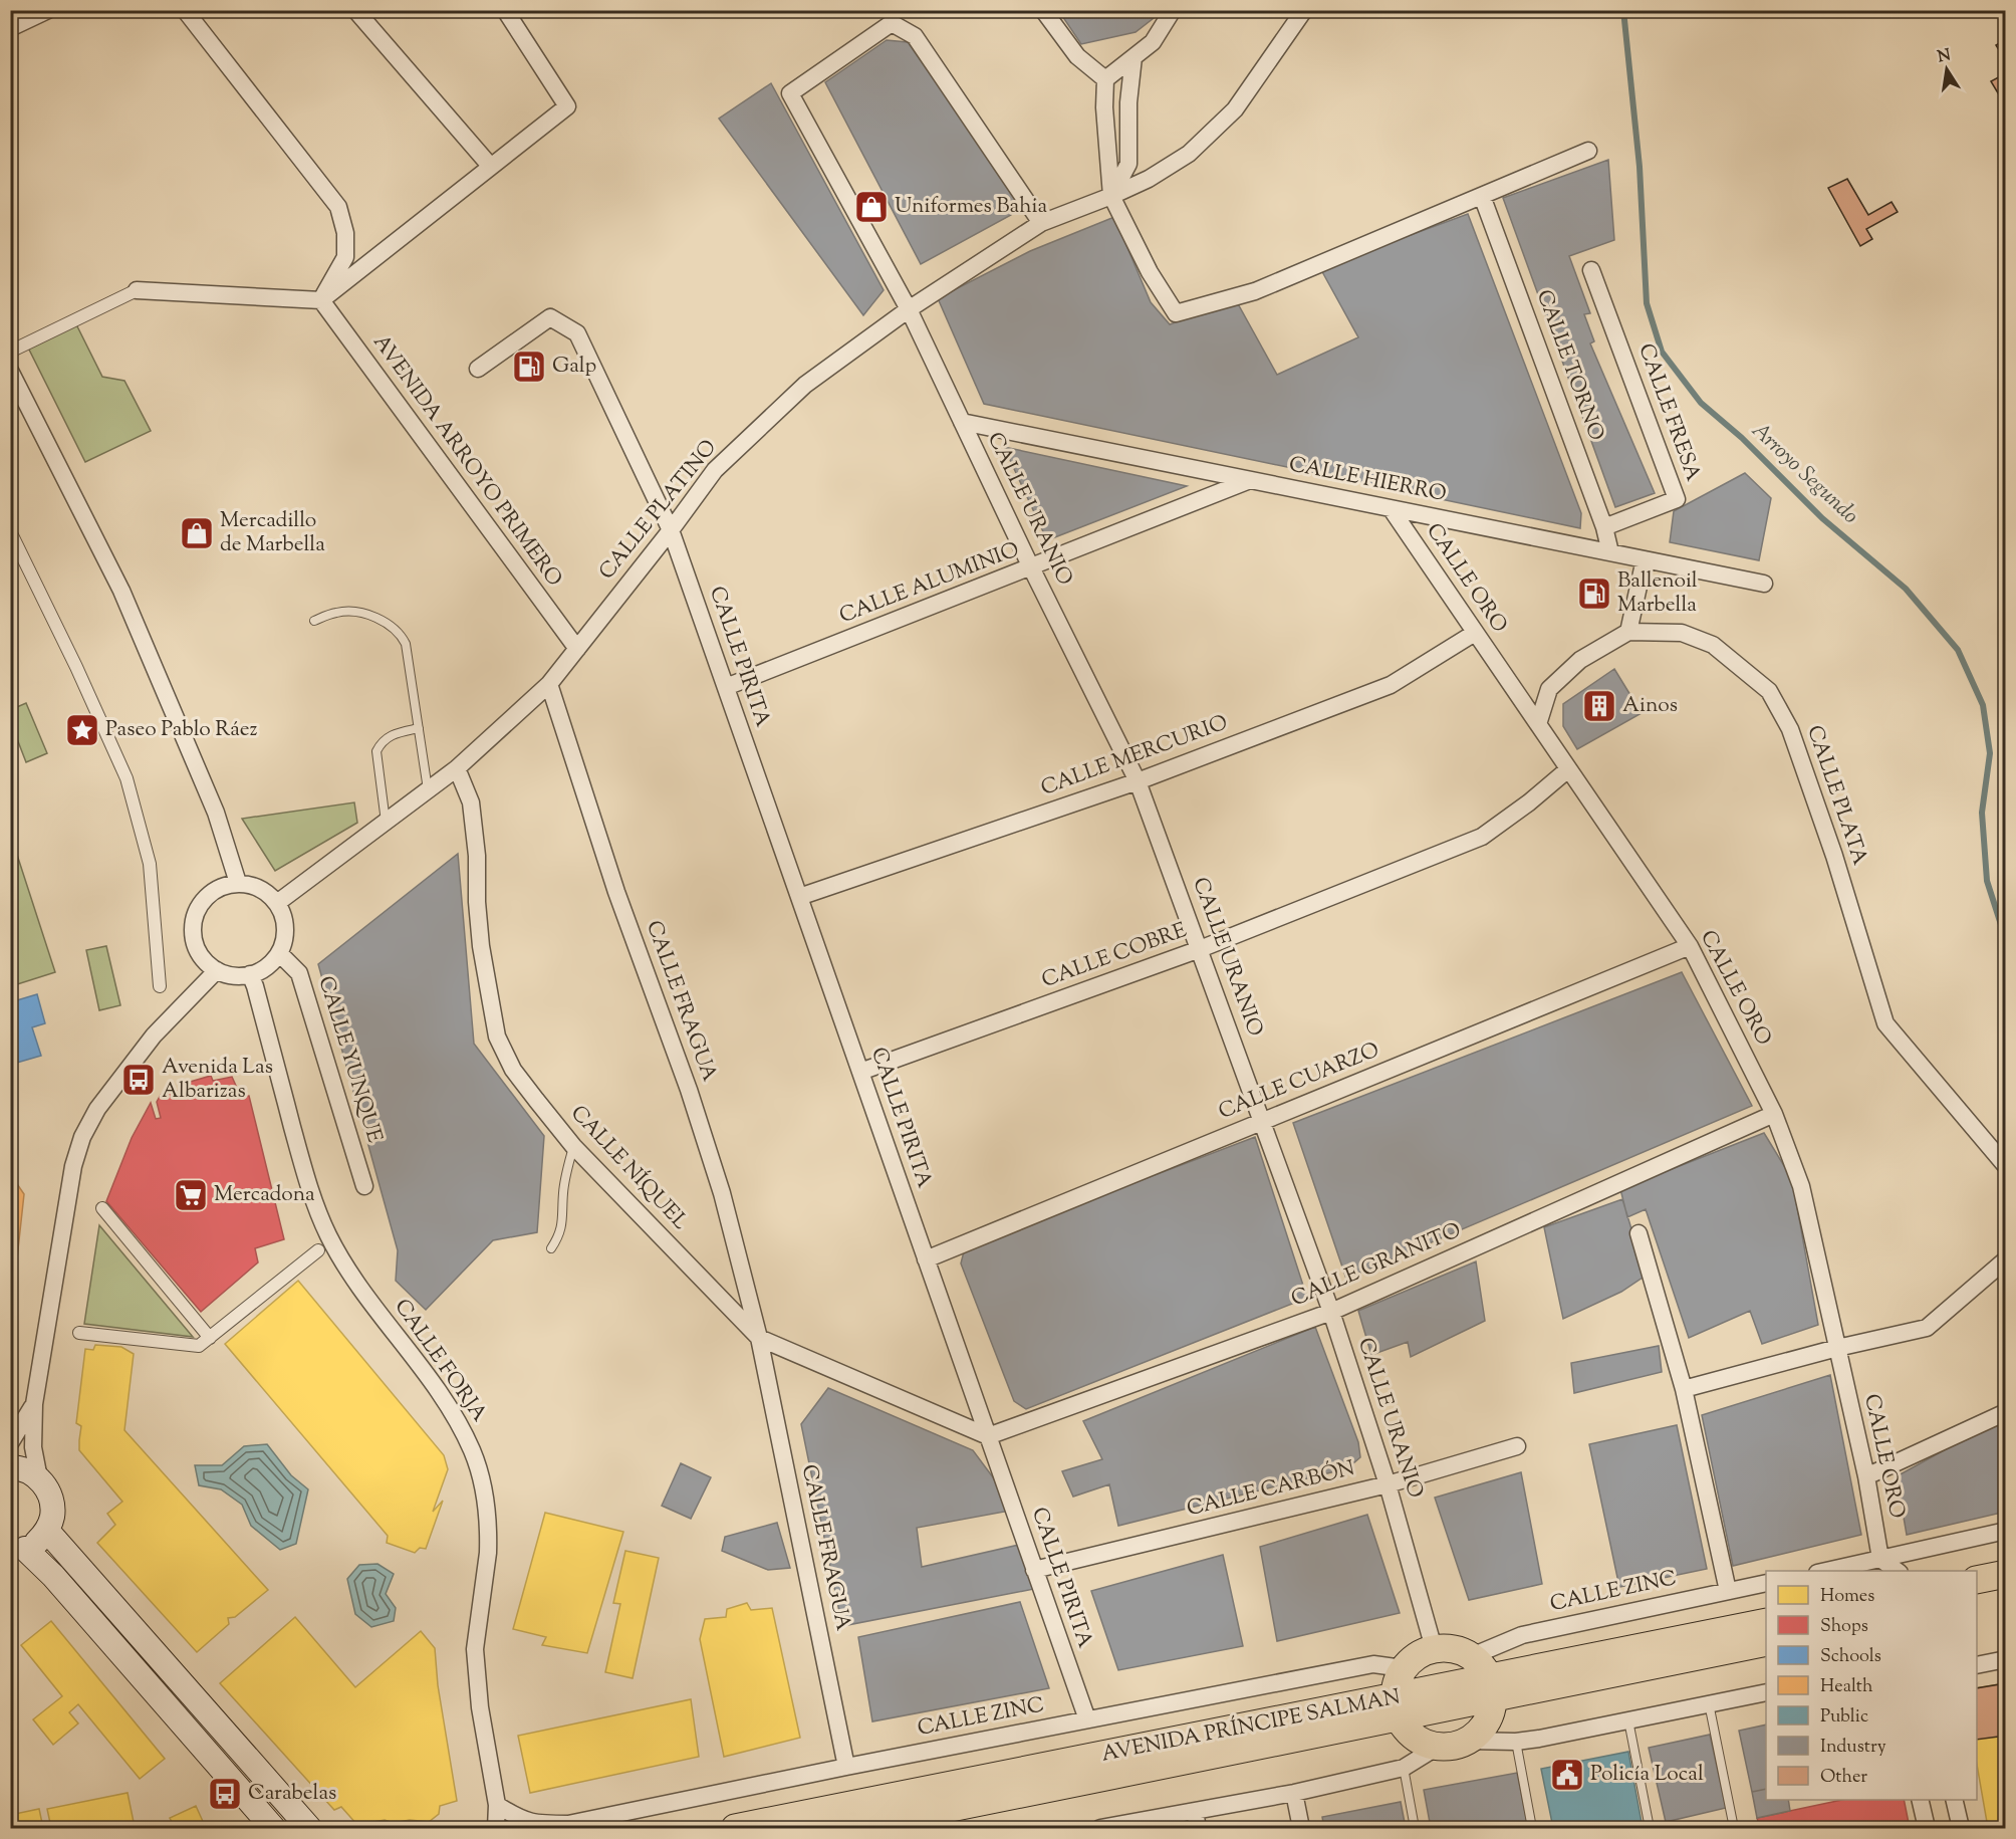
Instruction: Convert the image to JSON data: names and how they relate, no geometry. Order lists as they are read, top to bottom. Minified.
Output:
{"streets":{"main road":["AVENIDA PRÍNCIPE SALMAN"],"street":["CALLE TORNO","CALLE FRESA","AVENIDA ARROYO PRIMERO","CALLE HIERRO","CALLE URANIO","CALLE PLATINO","CALLE ORO","CALLE ALUMINIO","CALLE PIRITA","CALLE MERCURIO","CALLE PLATA","CALLE COBRE","CALLE FRAGUA","CALLE YUNQUE","CALLE CUARZO","CALLE NÍQUEL","CALLE GRANITO","CALLE FORJA","CALLE CARBÓN","CALLE ZINC"]},"crossings":[["CALLE TORNO","CALLE FRESA"],["CALLE TORNO","CALLE HIERRO"],["AVENIDA ARROYO PRIMERO","CALLE PLATINO"],["CALLE HIERRO","CALLE URANIO"],["CALLE HIERRO","CALLE ORO"],["CALLE HIERRO","CALLE ALUMINIO"],["CALLE URANIO","CALLE PLATINO"],["CALLE URANIO","CALLE ALUMINIO"],["CALLE URANIO","CALLE MERCURIO"],["CALLE URANIO","CALLE COBRE"],["CALLE URANIO","CALLE CUARZO"],["CALLE URANIO","CALLE GRANITO"],["CALLE URANIO","CALLE CARBÓN"],["CALLE PLATINO","CALLE PIRITA"],["CALLE PLATINO","CALLE FRAGUA"],["CALLE PLATINO","CALLE YUNQUE"],["CALLE PLATINO","CALLE NÍQUEL"],["CALLE PLATINO","CALLE FORJA"],["CALLE ORO","CALLE MERCURIO"],["CALLE ORO","CALLE COBRE"],["CALLE ORO","CALLE CUARZO"],["CALLE ORO","CALLE GRANITO"],["CALLE ALUMINIO","CALLE PIRITA"],["CALLE PIRITA","CALLE MERCURIO"],["CALLE PIRITA","CALLE COBRE"],["CALLE PIRITA","CALLE CUARZO"],["CALLE PIRITA","CALLE NÍQUEL"],["CALLE PIRITA","CALLE GRANITO"],["CALLE PIRITA","CALLE CARBÓN"],["CALLE PIRITA","CALLE ZINC"],["CALLE FRAGUA","CALLE NÍQUEL"],["CALLE FRAGUA","CALLE ZINC"],["CALLE YUNQUE","CALLE FORJA"],["CALLE NÍQUEL","CALLE GRANITO"],["CALLE FORJA","CALLE ZINC"]],"water":["Arroyo Segundo"],"places":{"shop":["Uniformes Bahia","Mercadillo de Marbella"],"fuel station":["Galp","Ballenoil Marbella"],"building":["Ainos"],"place":["Paseo Pablo Ráez"],"bus stop":["Avenida Las Albarizas","Carabelas"],"supermarket":["Mercadona"],"public building":["Policía Local"]},"legend":["Homes","Shops","Schools","Health","Public","Industry","Other"],"north":"top"}
